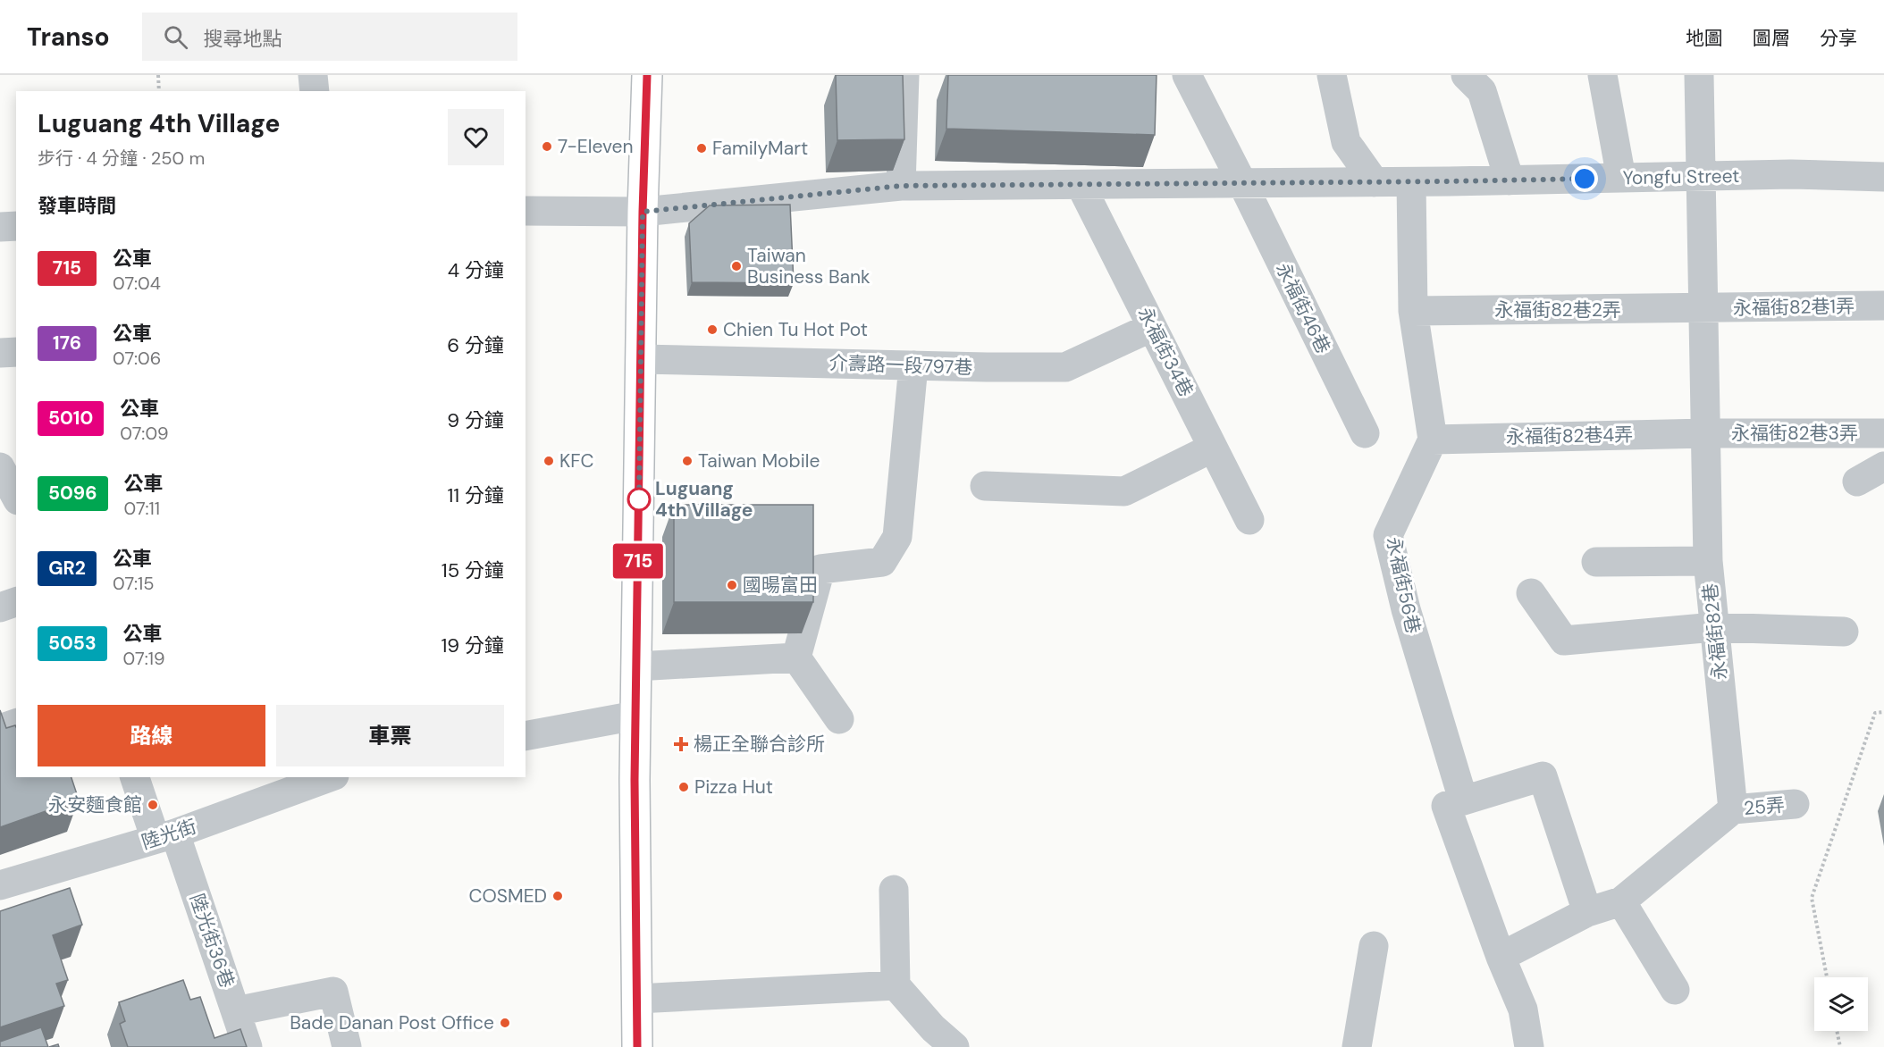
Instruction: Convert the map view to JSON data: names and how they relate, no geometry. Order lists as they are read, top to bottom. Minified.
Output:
{"streets":{"street":["Yongfu Street","永福街82巷1弄","永福街46巷","永福街82巷2弄","永福街34巷","介壽路一段797巷","永福街82巷3弄","永福街82巷4弄","永福街56巷","永福街82巷","25弄","陸光街","陸光街36巷"]},"crossings":[["Yongfu Street","永福街46巷"],["Yongfu Street","永福街34巷"],["Yongfu Street","永福街82巷"],["永福街82巷1弄","永福街82巷2弄"],["永福街82巷1弄","永福街82巷"],["永福街82巷2弄","永福街82巷"],["永福街34巷","介壽路一段797巷"],["永福街82巷3弄","永福街82巷4弄"],["永福街82巷3弄","永福街82巷"],["永福街82巷4弄","永福街56巷"],["永福街82巷4弄","永福街82巷"],["永福街82巷","25弄"],["陸光街","陸光街36巷"]],"places":{"other":["7-Eleven","FamilyMart","Taiwan Business Bank","Chien Tu Hot Pot","KFC","Taiwan Mobile","Luguang 4th Village","國暘富田","Pizza Hut","永安麵食館","COSMED","Bade Danan Post Office"],"health":["楊正全聯合診所"]},"lines":["bus line 715"],"page":{"header":"Transo","search":"搜尋地點","nav":["地圖","圖層","分享"],"on_map":"715","heading":[["Luguang 4th Village","步行 · 4 分鐘 · 250 m"],"發車時間"],"list":[{"mark":"715","name":"公車","note":"07:04","value":"4 分鐘"},{"mark":"176","name":"公車","note":"07:06","value":"6 分鐘"},{"mark":"5010","name":"公車","note":"07:09","value":"9 分鐘"},{"mark":"5096","name":"公車","note":"07:11","value":"11 分鐘"},{"mark":"GR2","name":"公車","note":"07:15","value":"15 分鐘"},{"mark":"5053","name":"公車","note":"07:19","value":"19 分鐘"}],"buttons":["路線","車票"]}}
